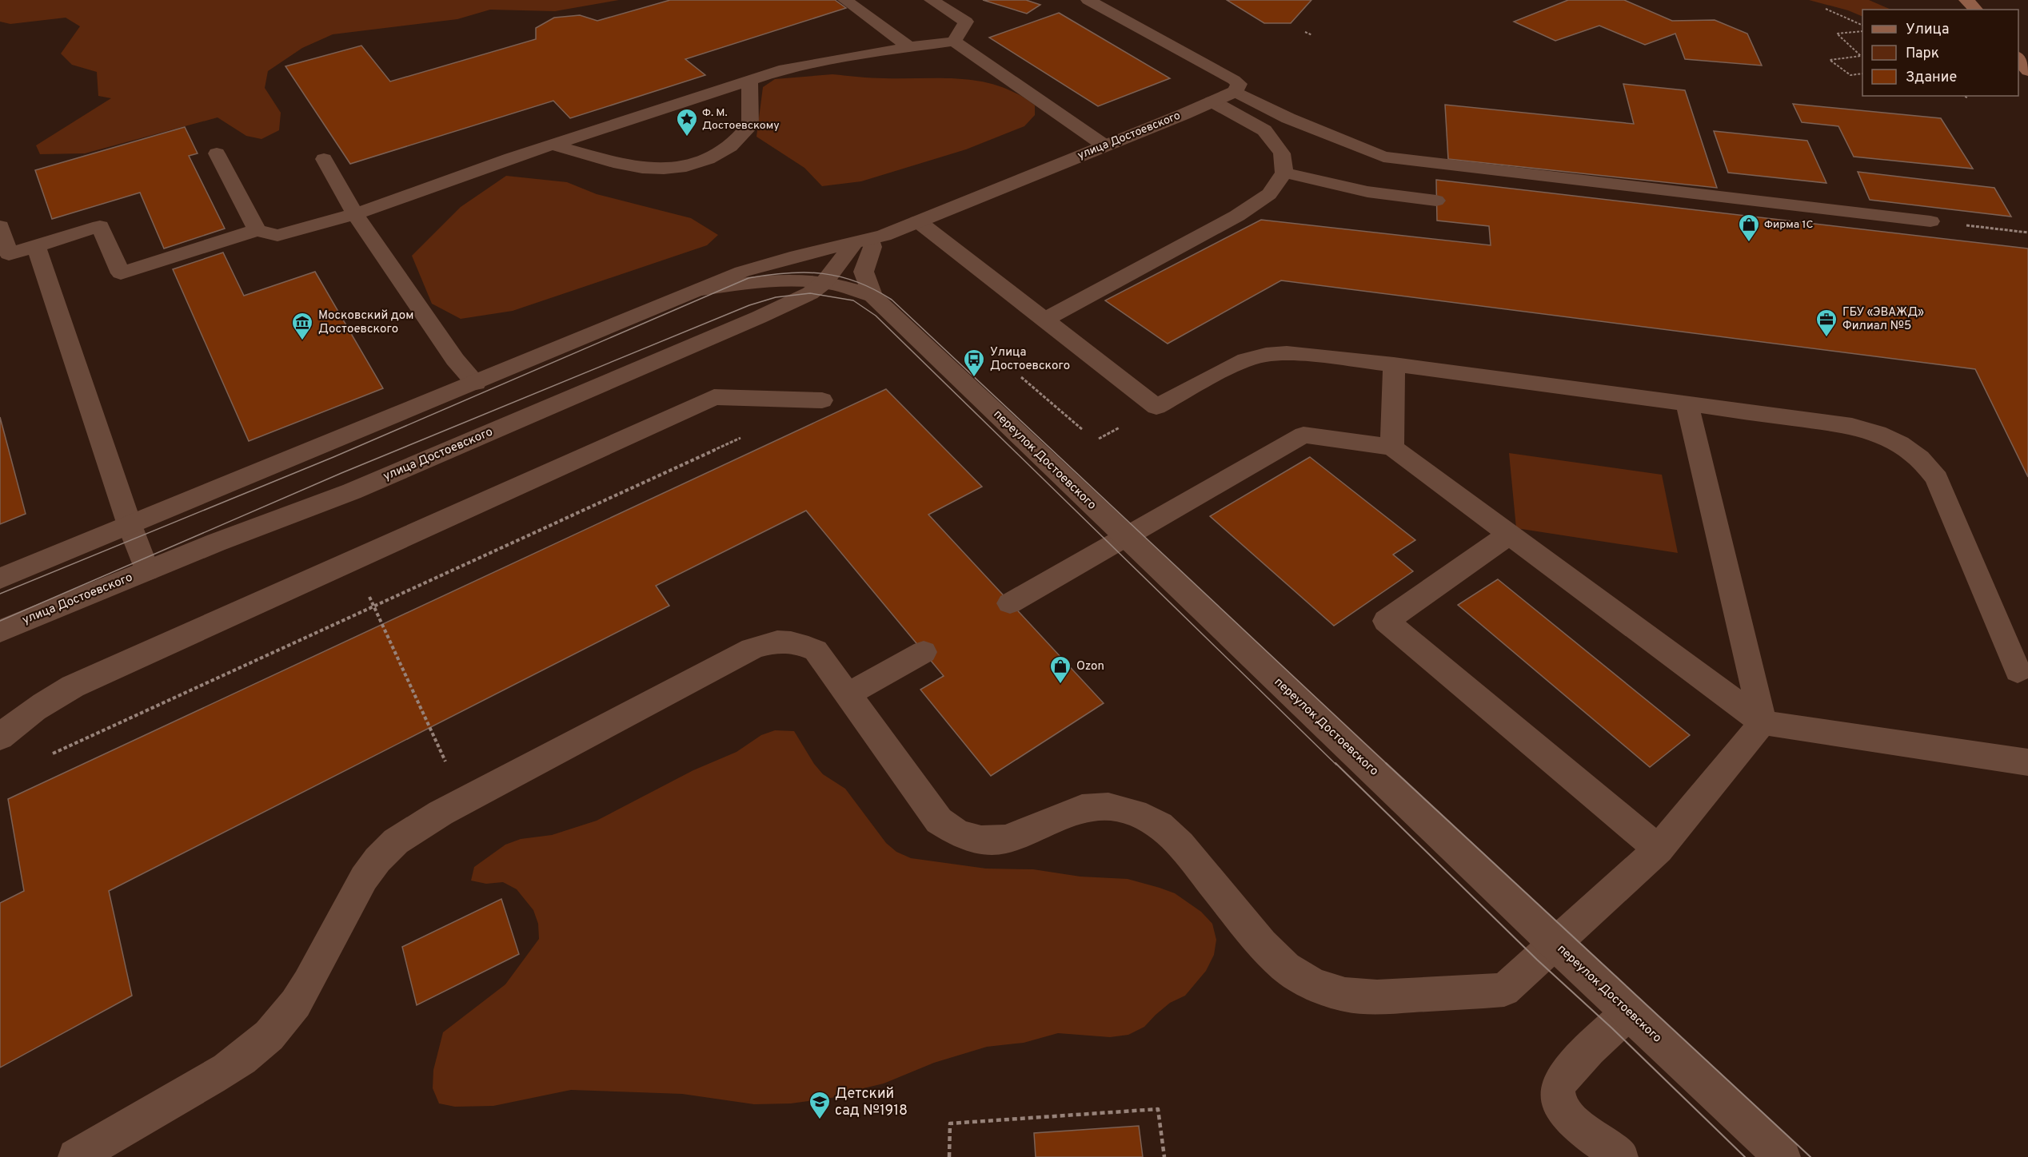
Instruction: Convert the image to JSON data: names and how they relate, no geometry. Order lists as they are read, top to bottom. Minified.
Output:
{"streets":{"street":["улица Достоевского","переулок Достоевского"]},"crossings":[["улица Достоевского","переулок Достоевского"]],"places":{"place":["Ф. М. Достоевскому"],"shop":["Фирма 1С","Ozon"],"office":["ГБУ «ЭВАЖД» Филиал №5"],"museum":["Московский дом Достоевского"],"bus stop":["Улица Достоевского"],"school or university":["Детский сад №1918"]},"legend":["Улица","Парк","Здание"]}
